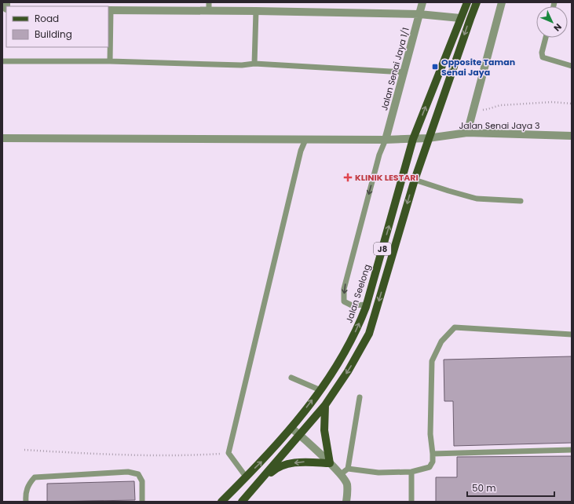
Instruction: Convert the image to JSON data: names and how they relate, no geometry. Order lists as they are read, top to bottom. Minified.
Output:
{"streets":{"main road":["J8","Jalan Seelong"],"street":["Jalan Senai Jaya 1/1","Jalan Senai Jaya 3"]},"crossings":[["Jalan Senai Jaya 1/1","Jalan Senai Jaya 3"],["Jalan Senai Jaya 3","J8"],["Jalan Senai Jaya 3","Jalan Seelong"]],"places":{"transit":["Opposite Taman Senai Jaya"],"health":["KLINIK LESTARI"]},"legend":["Road","Building"],"scale_bar":"50 m","north":"bottom right"}
